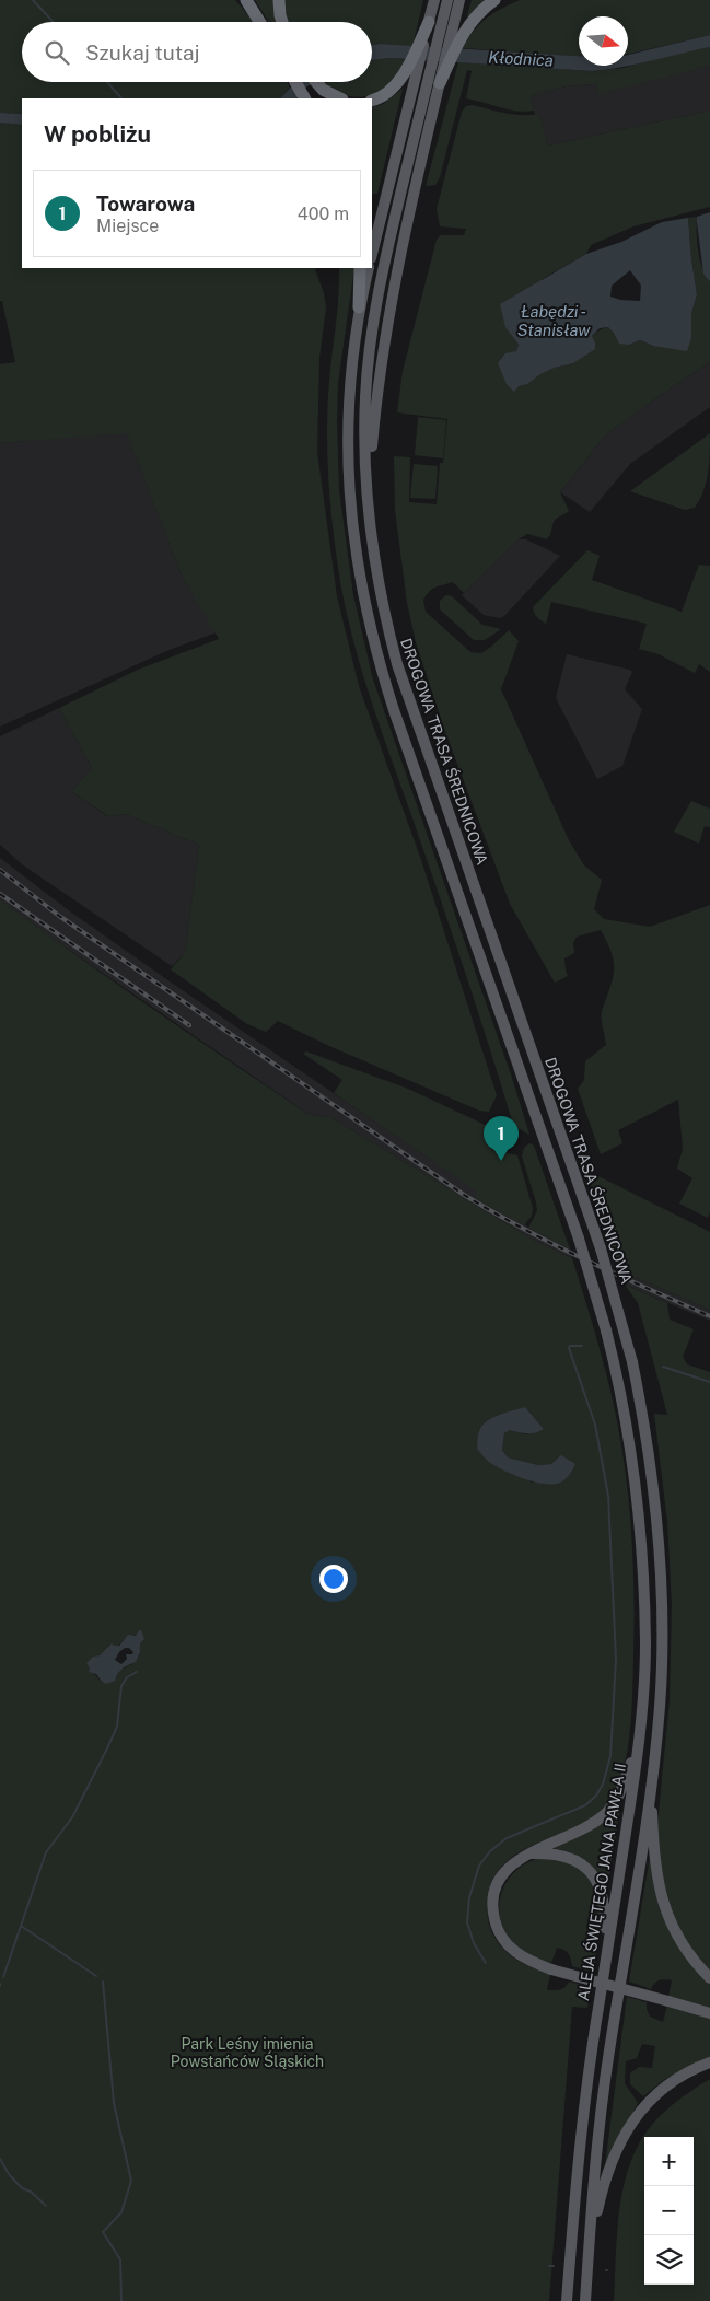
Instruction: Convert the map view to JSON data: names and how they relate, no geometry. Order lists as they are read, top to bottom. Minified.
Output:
{"streets":{"main road":["DROGOWA TRASA ŚREDNICOWA","ALEJA ŚWIĘTEGO JANA PAWŁA II"]},"crossings":[["DROGOWA TRASA ŚREDNICOWA","ALEJA ŚWIĘTEGO JANA PAWŁA II"]],"water":["Kłodnica","Łabędzi - Stanisław"],"parks":["Park Leśny imienia Powstańców Śląskich"],"north":"right","page":{"search":"Szukaj tutaj","heading":"W pobliżu","list":[{"mark":"1","name":"Towarowa","note":"Miejsce","value":"400 m"}],"pins":"1","map_buttons":["+","−"]}}
